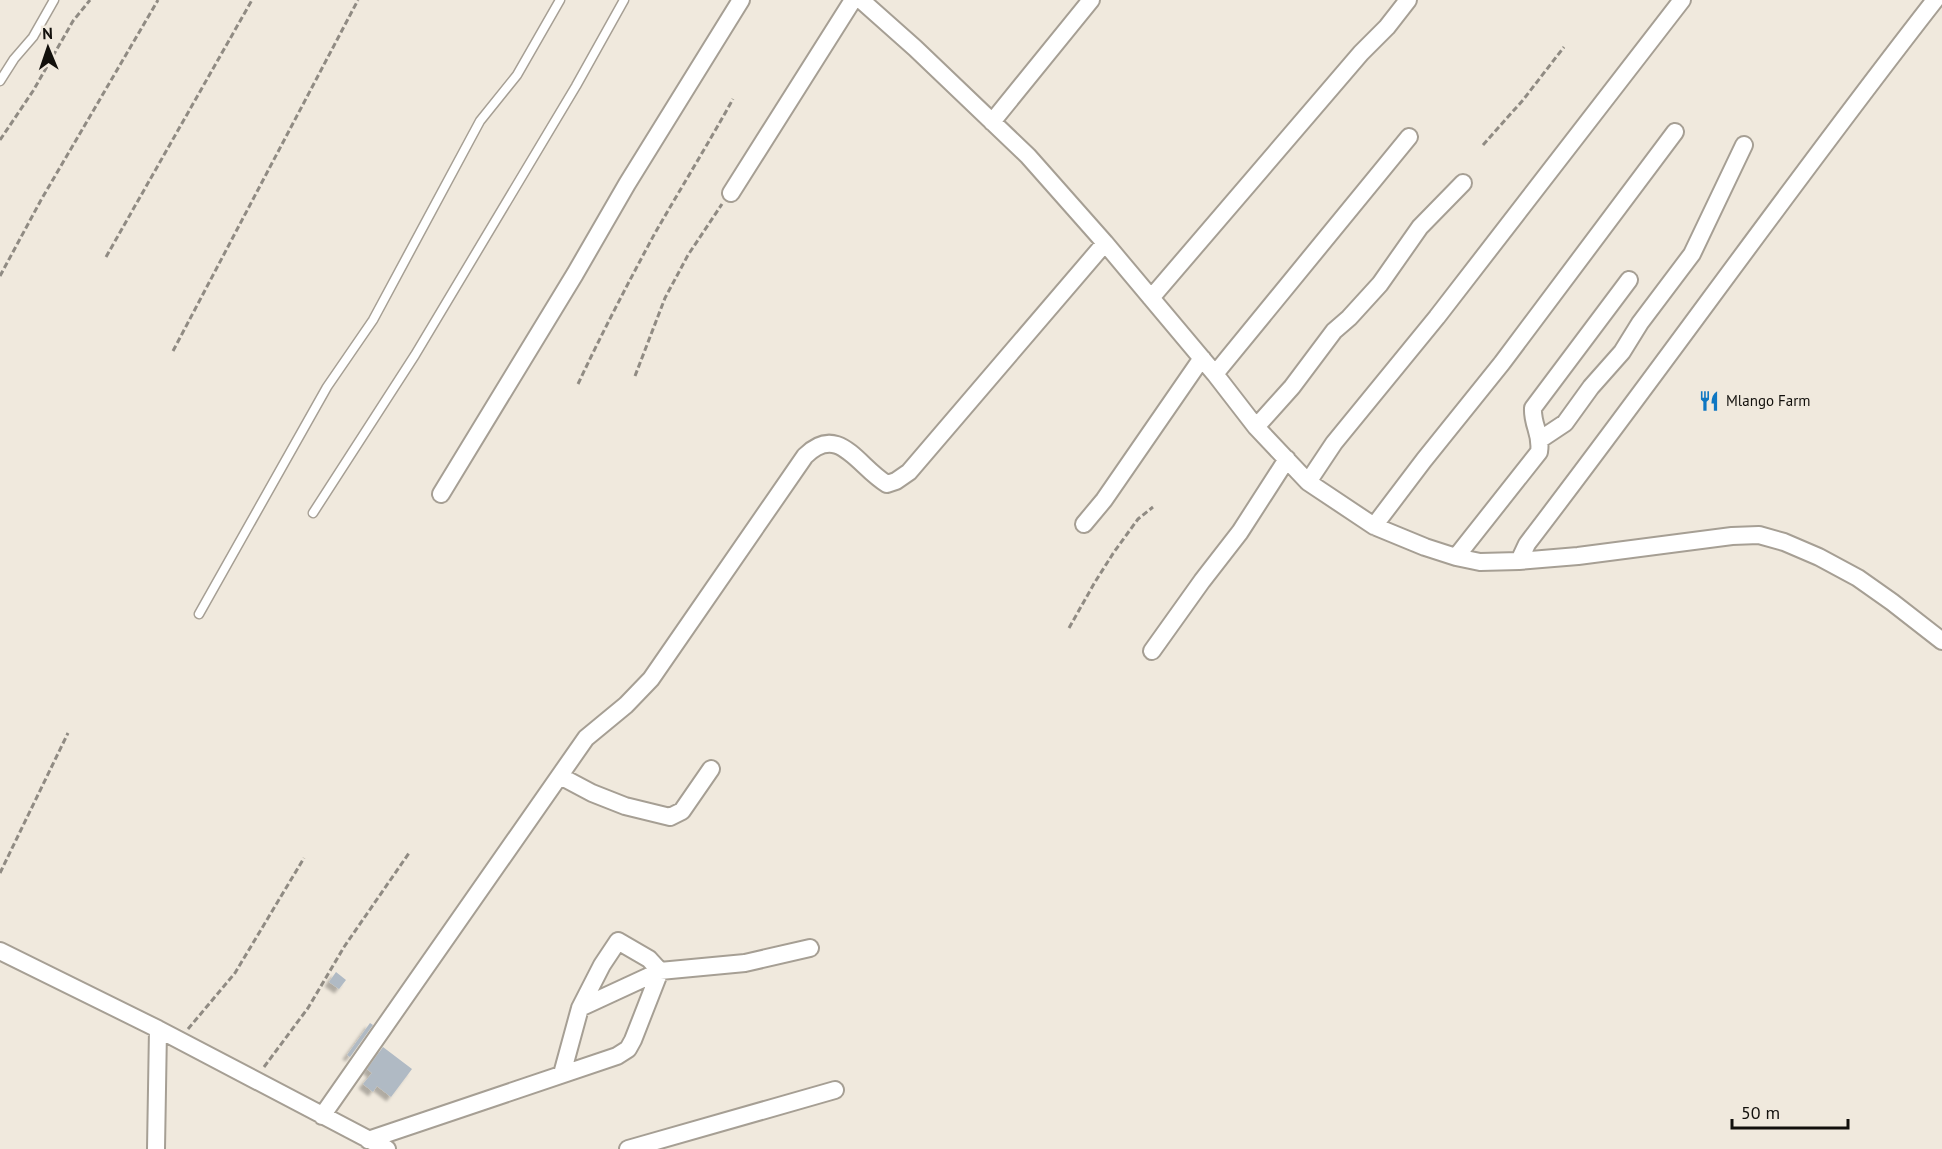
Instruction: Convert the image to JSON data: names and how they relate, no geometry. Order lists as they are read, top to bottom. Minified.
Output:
{"places":{"restaurant":["Mlango Farm"]},"scale_bar":"50 m","north":"top"}
